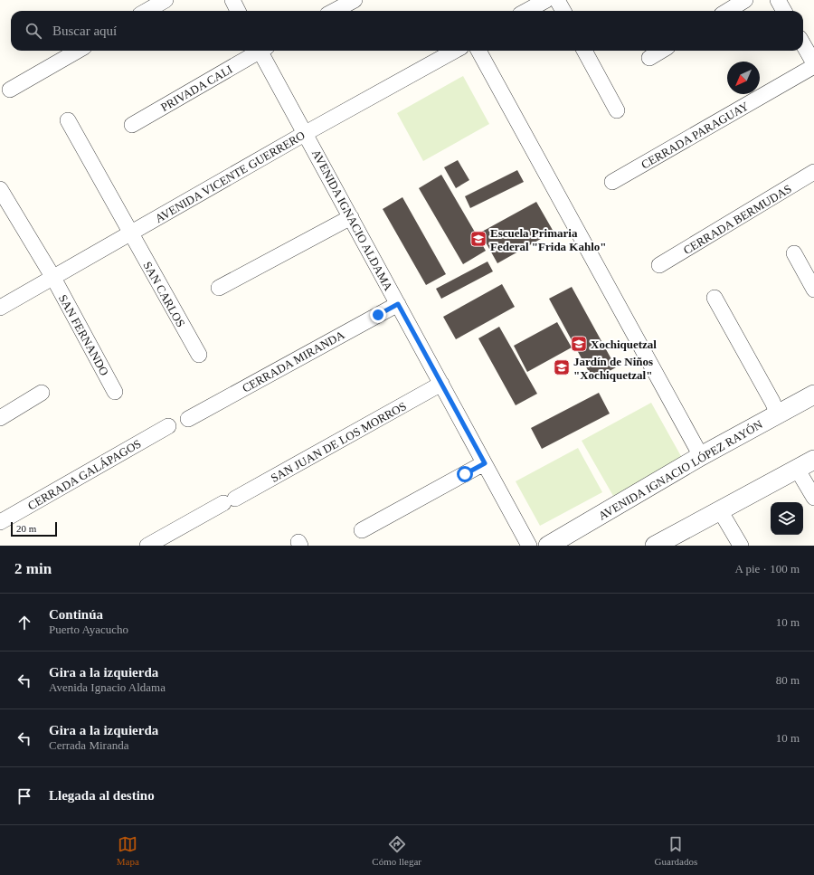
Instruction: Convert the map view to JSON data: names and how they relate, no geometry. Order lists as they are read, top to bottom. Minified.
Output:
{"streets":{"street":["PRIVADA CALI","CERRADA PARAGUAY","AVENIDA VICENTE GUERRERO","CERRADA BERMUDAS","AVENIDA IGNACIO ALDAMA","SAN CARLOS","SAN FERNANDO","CERRADA MIRANDA","SAN JUAN DE LOS MORROS","AVENIDA IGNACIO LÓPEZ RAYÓN","CERRADA GALÁPAGOS"]},"crossings":[["AVENIDA VICENTE GUERRERO","AVENIDA IGNACIO ALDAMA"],["AVENIDA VICENTE GUERRERO","SAN CARLOS"],["AVENIDA VICENTE GUERRERO","SAN FERNANDO"],["AVENIDA IGNACIO ALDAMA","CERRADA MIRANDA"],["AVENIDA IGNACIO ALDAMA","SAN JUAN DE LOS MORROS"]],"places":{"school or university":["Escuela Primaria Federal \"Frida Kahlo\"","Xochiquetzal","Jardín de Niños \"Xochiquetzal\""]},"scale_bar":"20 m","north":"bottom left","page":{"search":"Buscar aquí","scale":"20 m","heading":["2 min","A pie · 100 m"],"list":[["Continúa","Puerto Ayacucho","10 m"],["Gira a la izquierda","Avenida Ignacio Aldama","80 m"],["Gira a la izquierda","Cerrada Miranda","10 m"],"Llegada al destino"],"nav":["Mapa","Cómo llegar","Guardados"]}}
